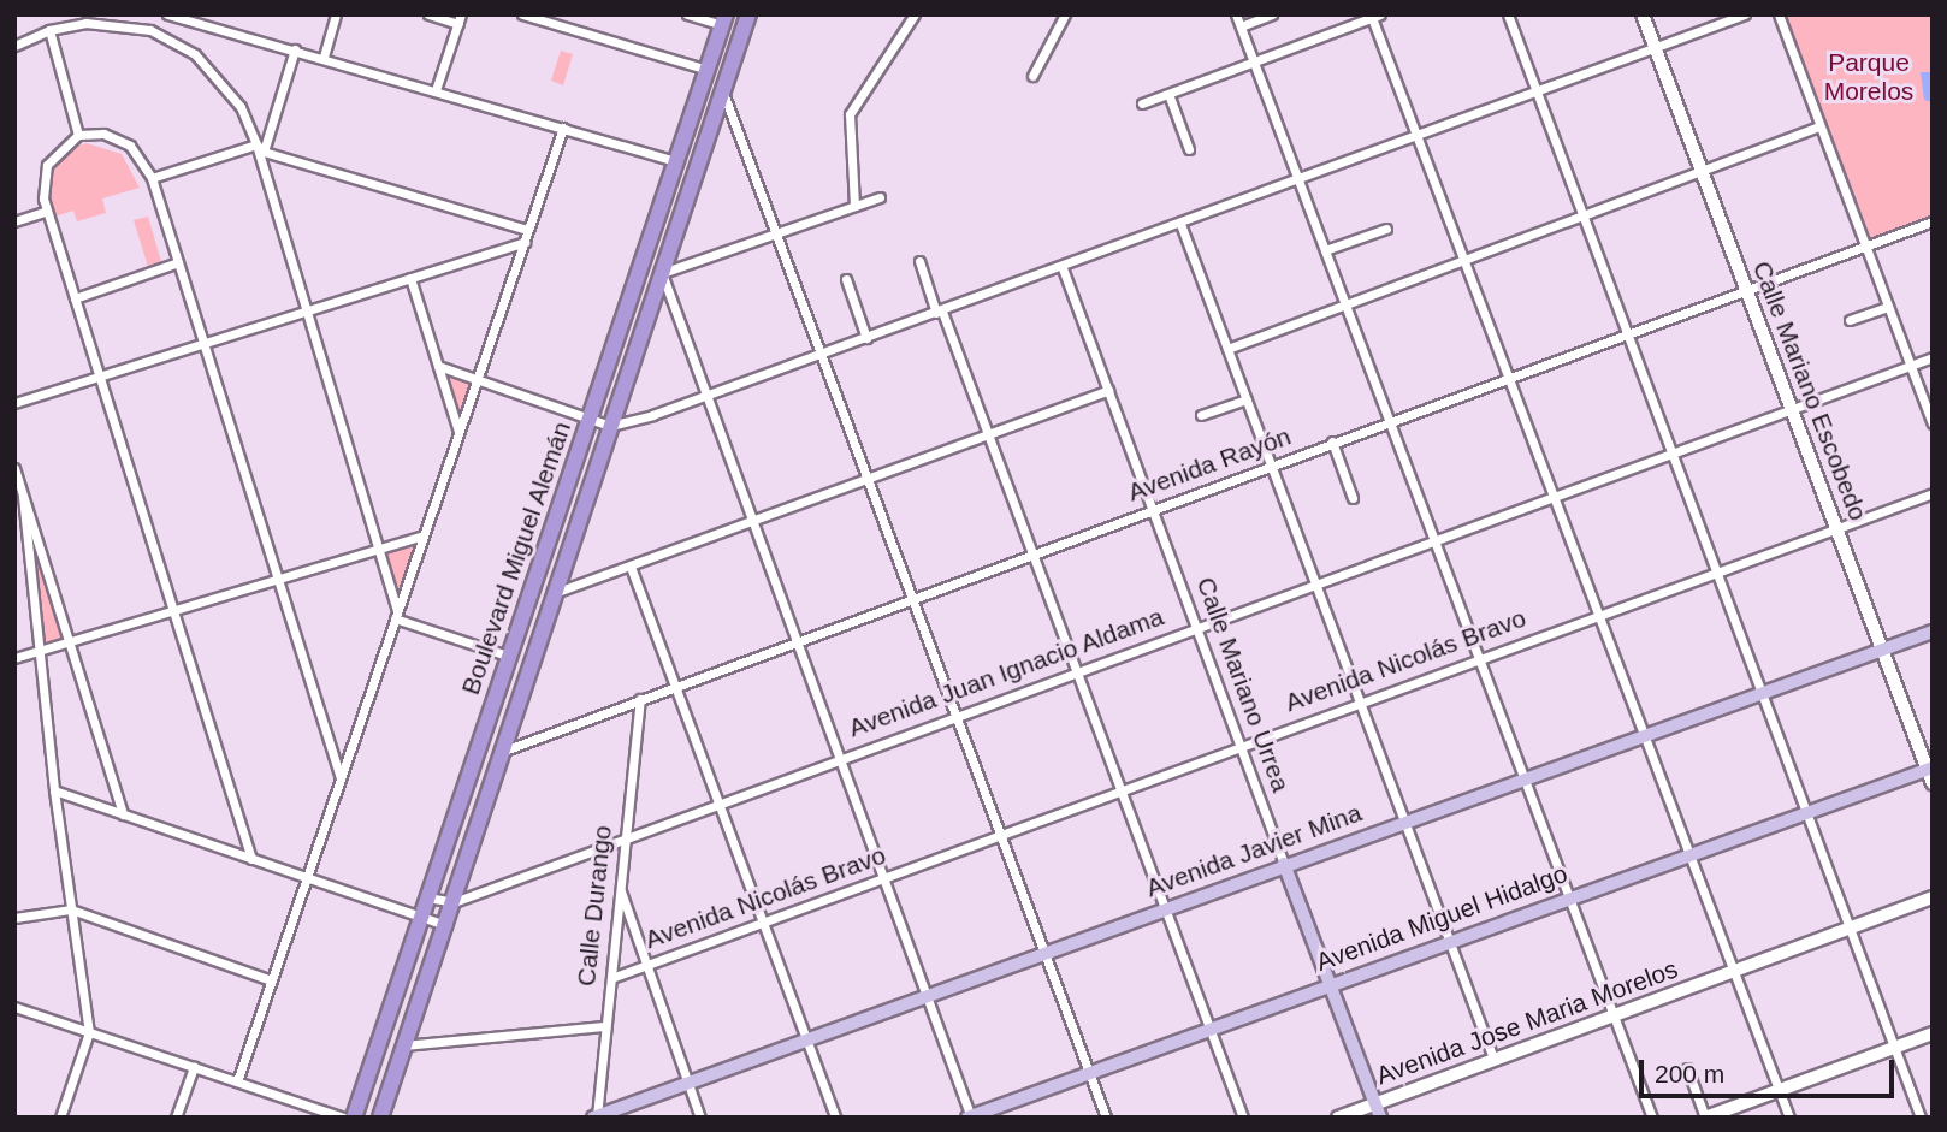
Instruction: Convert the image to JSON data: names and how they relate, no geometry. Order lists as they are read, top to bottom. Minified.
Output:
{"streets":{"highway":["Boulevard Miguel Alemán"],"main road":["Calle Mariano Urrea","Avenida Javier Mina","Avenida Miguel Hidalgo"],"street":["Calle Mariano Escobedo","Avenida Rayón","Avenida Nicolás Bravo","Avenida Juan Ignacio Aldama","Calle Durango","Avenida Jose Maria Morelos"]},"crossings":[["Calle Mariano Escobedo","Avenida Rayón"],["Calle Mariano Escobedo","Avenida Nicolás Bravo"],["Calle Mariano Escobedo","Avenida Juan Ignacio Aldama"],["Calle Mariano Escobedo","Avenida Javier Mina"],["Calle Mariano Escobedo","Avenida Miguel Hidalgo"],["Avenida Rayón","Boulevard Miguel Alemán"],["Avenida Rayón","Calle Mariano Urrea"],["Avenida Rayón","Calle Durango"],["Boulevard Miguel Alemán","Avenida Juan Ignacio Aldama"],["Avenida Nicolás Bravo","Calle Mariano Urrea"],["Avenida Nicolás Bravo","Calle Durango"],["Avenida Juan Ignacio Aldama","Calle Mariano Urrea"],["Avenida Juan Ignacio Aldama","Calle Durango"],["Calle Mariano Urrea","Avenida Javier Mina"],["Calle Mariano Urrea","Avenida Miguel Hidalgo"],["Calle Mariano Urrea","Avenida Jose Maria Morelos"],["Avenida Javier Mina","Calle Durango"]],"parks":["Parque Morelos"],"scale_bar":"200 m"}
